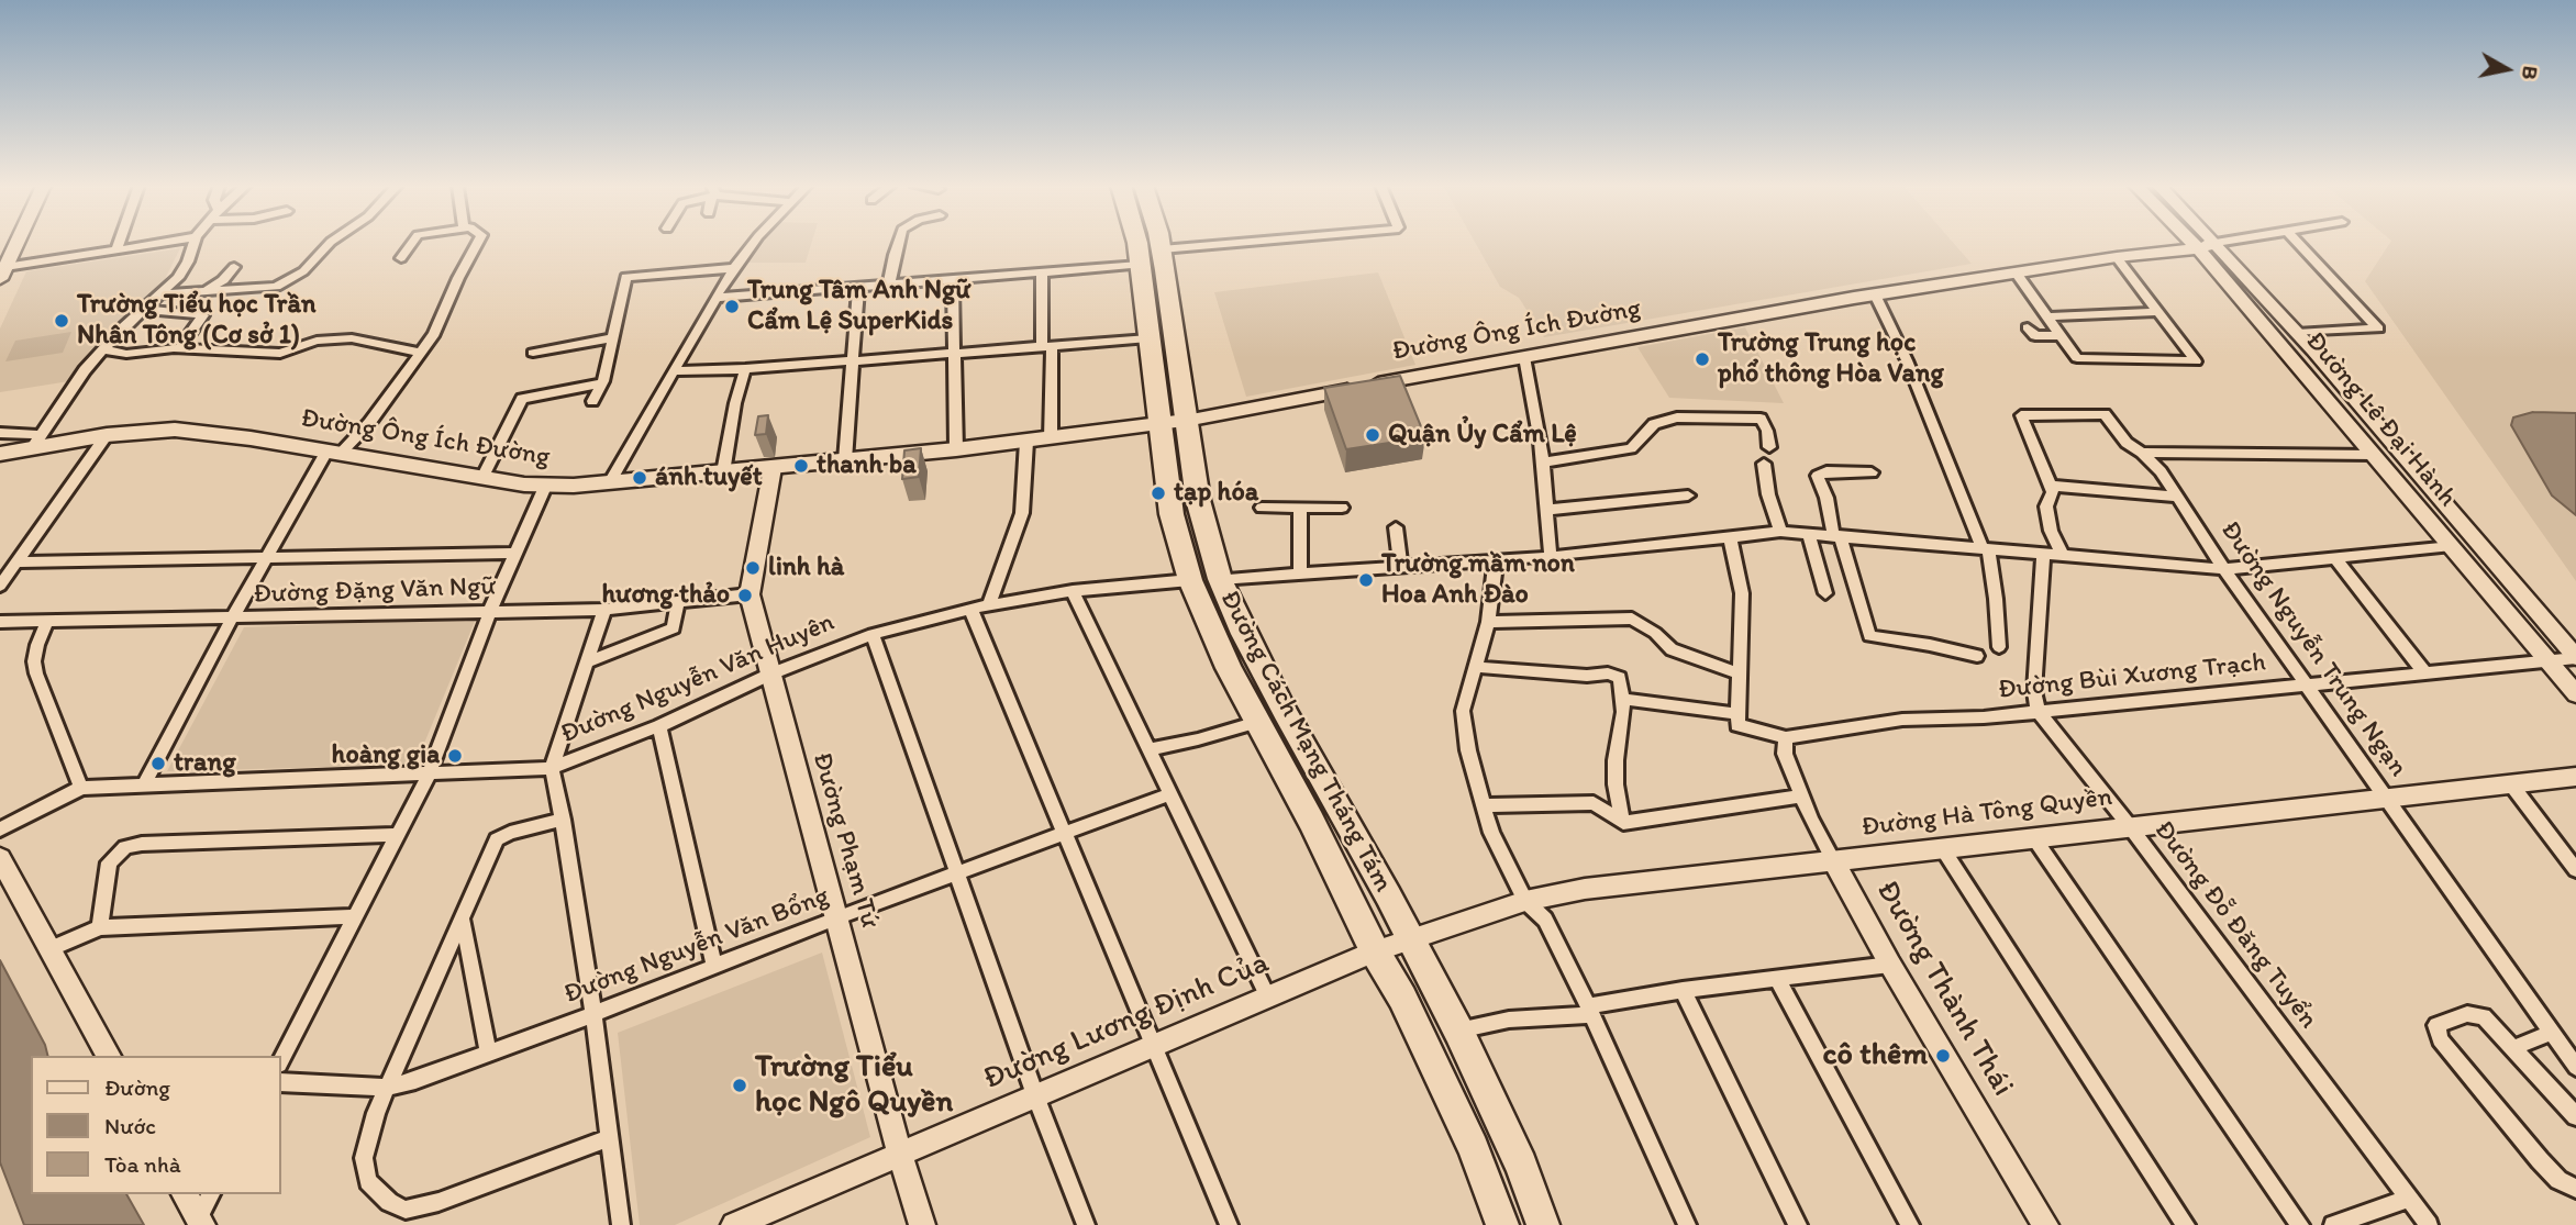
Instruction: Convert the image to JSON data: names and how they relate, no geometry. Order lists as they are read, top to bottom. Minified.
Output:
{"streets":{"highway":["Đường Cách Mạng Tháng Tám"],"main road":["Đường Ông Ích Đường"],"street":["Đường Lê Đại Hành","Đường Đặng Văn Ngữ","Đường Nguyễn Trung Ngạn","Đường Bùi Xương Trạch","Đường Nguyễn Văn Huyên","Đường Hà Tông Quyền","Đường Phạm Tứ","Đường Đỗ Đăng Tuyển","Đường Nguyễn Văn Bổng","Đường Thành Thái","Đường Lương Định Của"]},"crossings":[["Đường Ông Ích Đường","Đường Lê Đại Hành"],["Đường Ông Ích Đường","Đường Cách Mạng Tháng Tám"],["Đường Ông Ích Đường","Đường Phạm Tứ"],["Đường Lê Đại Hành","Đường Bùi Xương Trạch"],["Đường Đặng Văn Ngữ","Đường Phạm Tứ"],["Đường Nguyễn Trung Ngạn","Đường Bùi Xương Trạch"],["Đường Nguyễn Trung Ngạn","Đường Hà Tông Quyền"],["Đường Bùi Xương Trạch","Đường Đỗ Đăng Tuyển"],["Đường Bùi Xương Trạch","Đường Thành Thái"],["Đường Nguyễn Văn Huyên","Đường Cách Mạng Tháng Tám"],["Đường Nguyễn Văn Huyên","Đường Phạm Tứ"],["Đường Cách Mạng Tháng Tám","Đường Hà Tông Quyền"],["Đường Cách Mạng Tháng Tám","Đường Lương Định Của"],["Đường Hà Tông Quyền","Đường Đỗ Đăng Tuyển"],["Đường Hà Tông Quyền","Đường Thành Thái"],["Đường Hà Tông Quyền","Đường Lương Định Của"],["Đường Phạm Tứ","Đường Nguyễn Văn Bổng"],["Đường Phạm Tứ","Đường Lương Định Của"]],"places":["Trung Tâm Anh Ngữ Cẩm Lệ SuperKids","Trường Tiểu học Trần Nhân Tông (Cơ sở 1)","Trường Trung học phổ thông Hòa Vang","Quận Ủy Cẩm Lệ","thanh ba","ánh tuyết","tạp hóa","linh hà","Trường mầm non Hoa Anh Đào","hương thảo","hoàng gia","trang","cô thêm","Trường Tiểu học Ngô Quyền"],"legend":["Đường","Nước","Tòa nhà"],"north":"right"}
